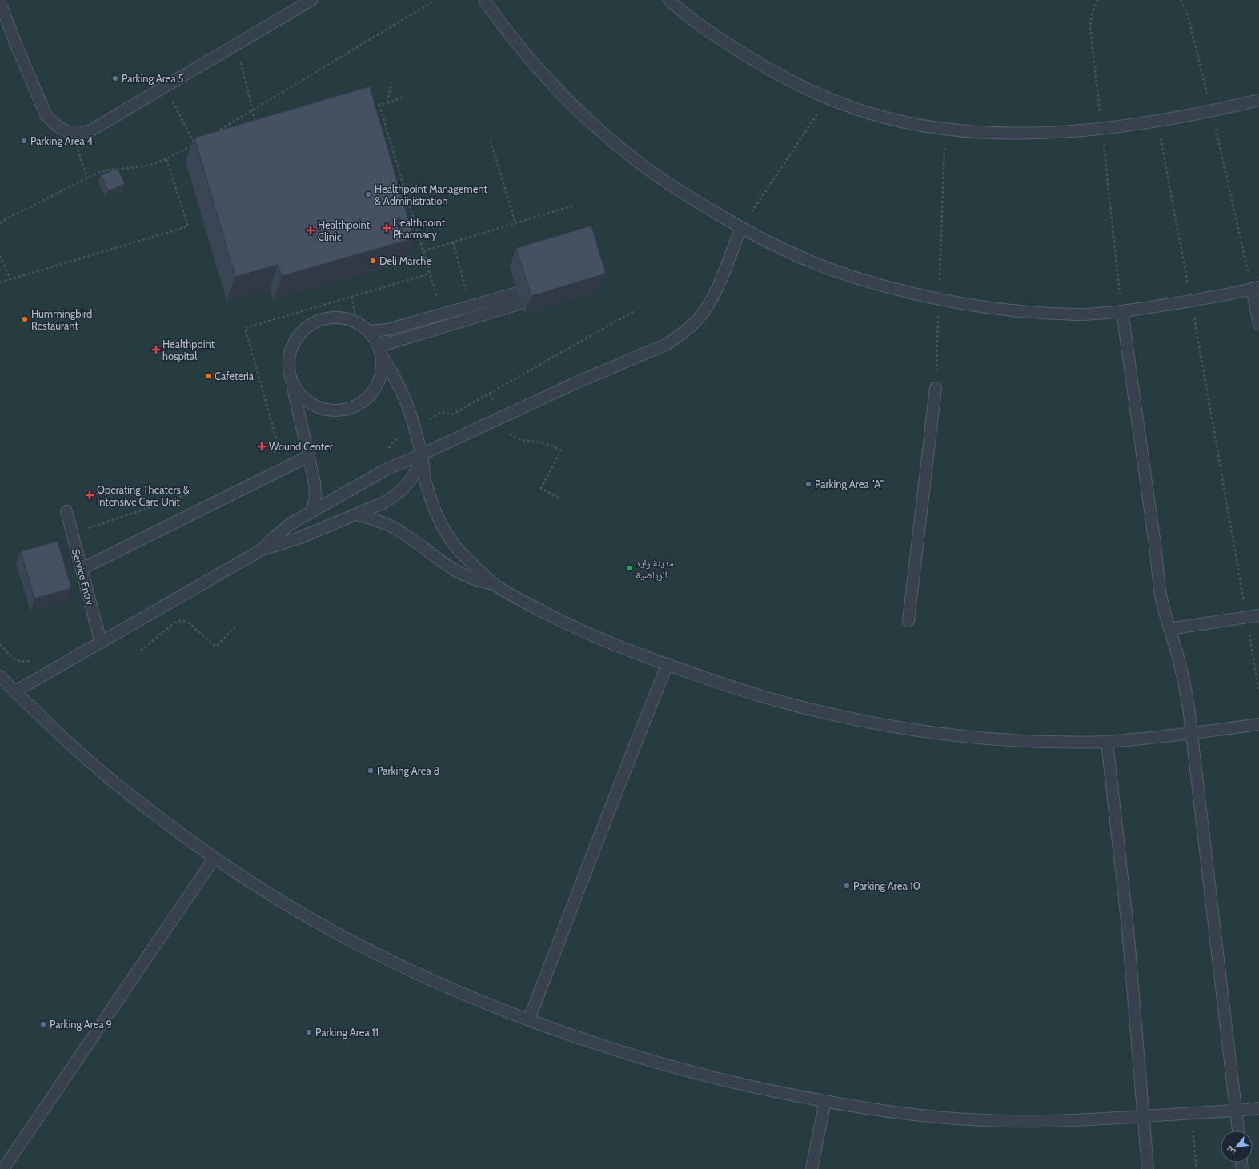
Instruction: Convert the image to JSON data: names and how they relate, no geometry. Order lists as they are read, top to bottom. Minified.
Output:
{"streets":{"lane":["Service Entry"]},"places":{"other":["Parking Area 5","Parking Area 4","Healthpoint Management & Administration","Deli Marche","Hummingbird Restaurant","Cafeteria","Parking Area \"A\"","مدينة زايد الرياضية","Parking Area 8","Parking Area 10","Parking Area 9","Parking Area 11"],"health":["Healthpoint Pharmacy","Healthpoint Clinic","Healthpoint hospital","Wound Center","Operating Theaters & Intensive Care Unit"]},"north":"bottom left"}
